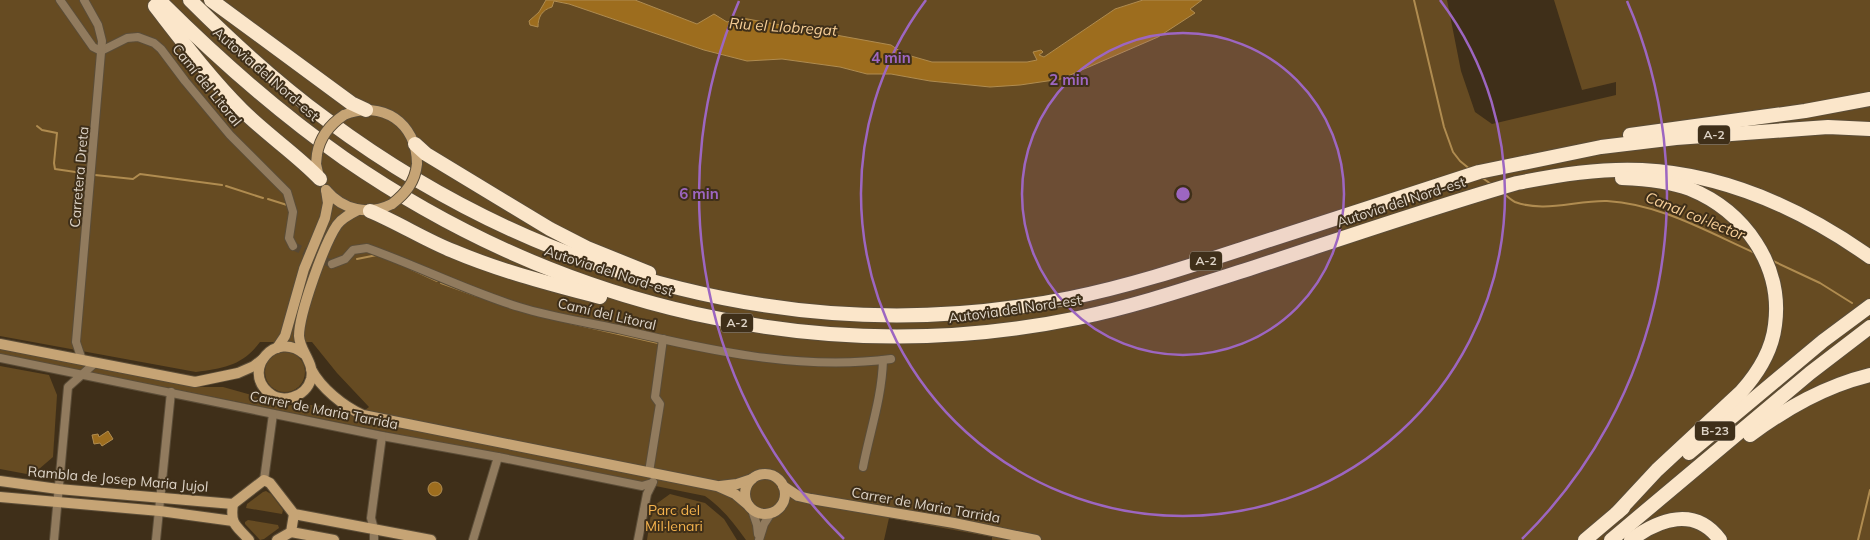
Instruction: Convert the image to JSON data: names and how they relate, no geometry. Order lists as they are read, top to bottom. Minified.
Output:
{"streets":{"highway":["Autovia del Nord-est","A-2","B-23"],"main road":["Carrer de Maria Tarrida","Rambla de Josep Maria Jujol"],"street":["Camí del Litoral","Carretera Dreta"]},"crossings":[["Camí del Litoral","Carretera Dreta"],["Carretera Dreta","Carrer de Maria Tarrida"]],"water":["Riu el Llobregat","Canal col·lector"],"parks":["Parc del Mil·lenari"],"rings":["4 min","2 min","6 min"]}
